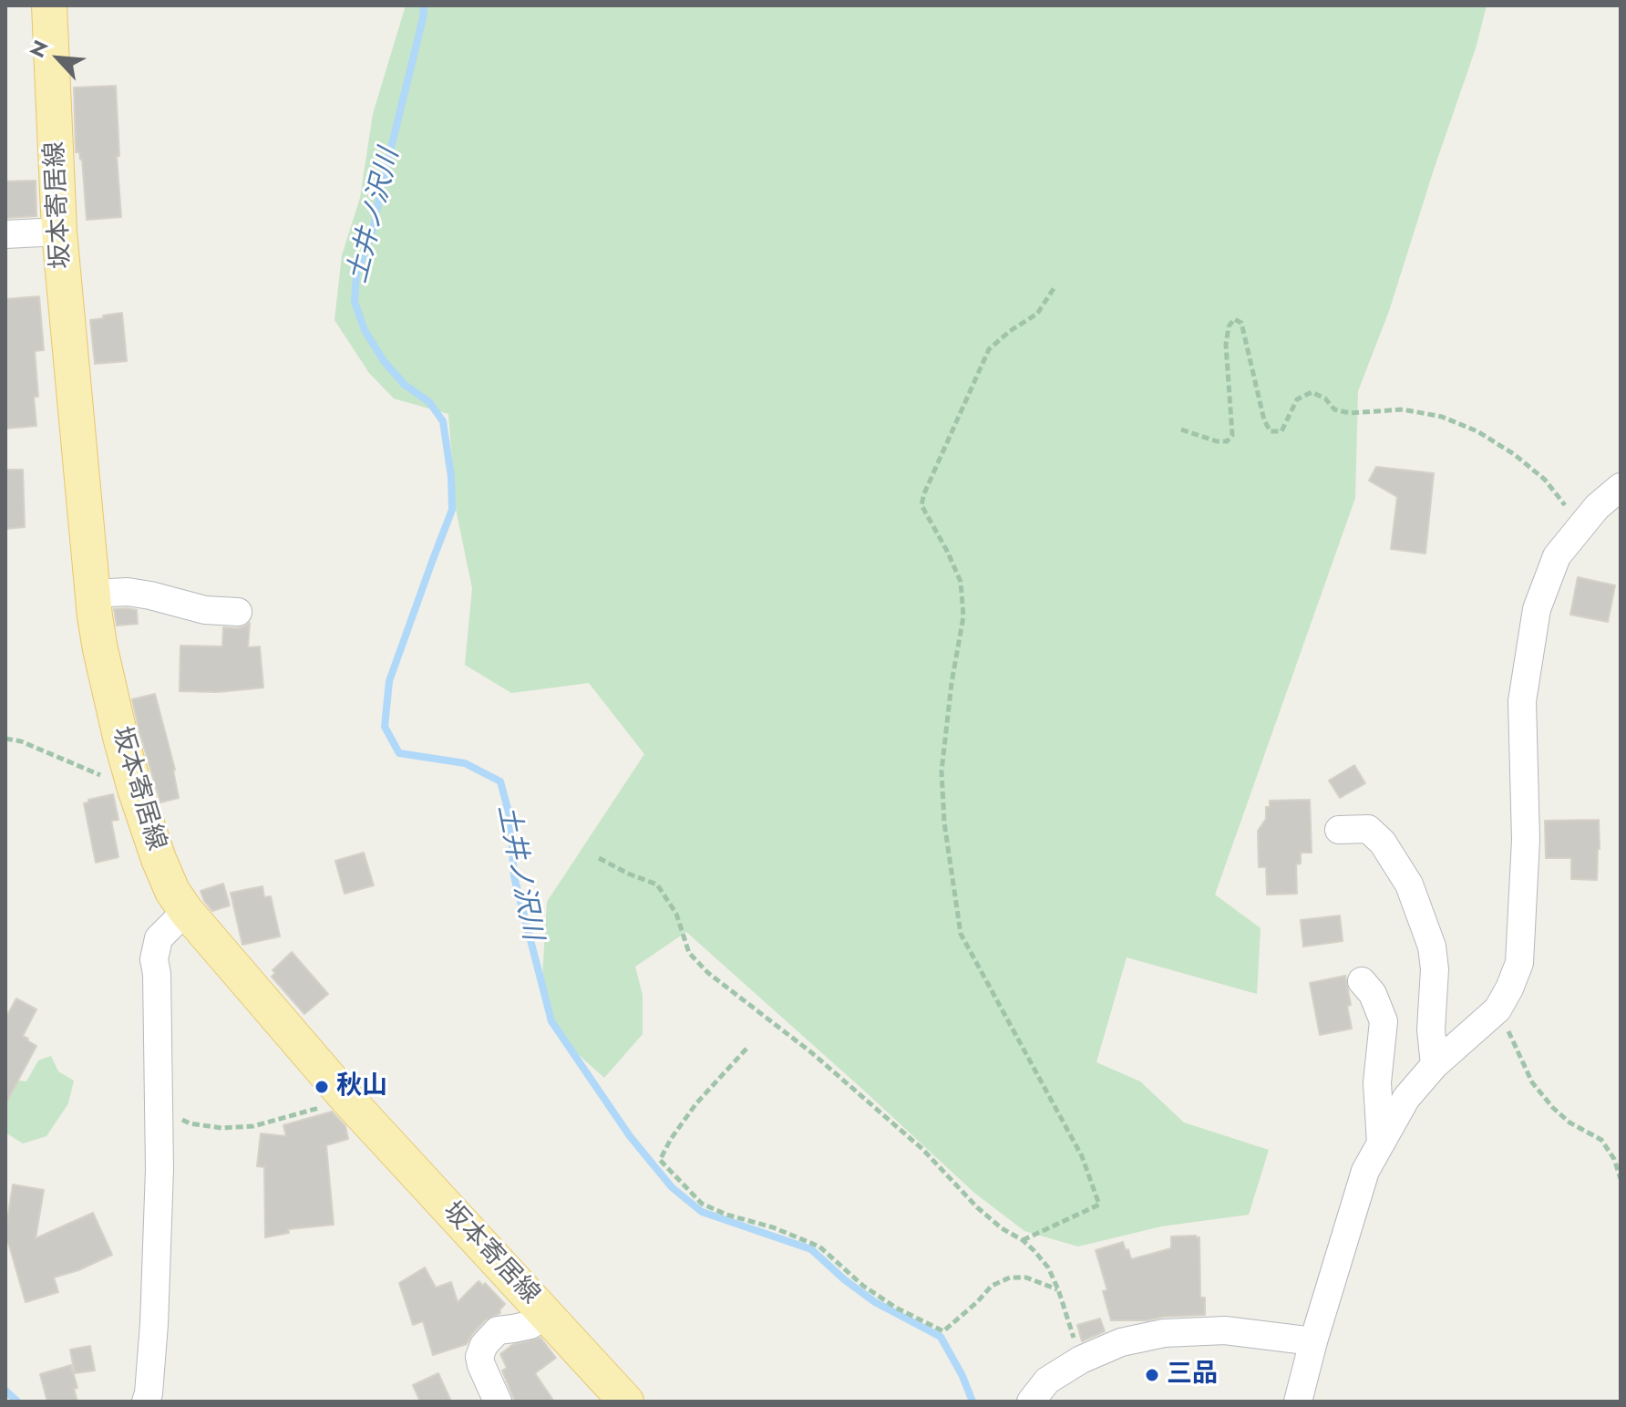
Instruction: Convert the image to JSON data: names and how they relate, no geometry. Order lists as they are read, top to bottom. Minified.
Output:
{"streets":{"main road":["坂本寄居線"]},"water":["土井ノ沢川"],"places":["秋山","三品"],"north":"top left"}
